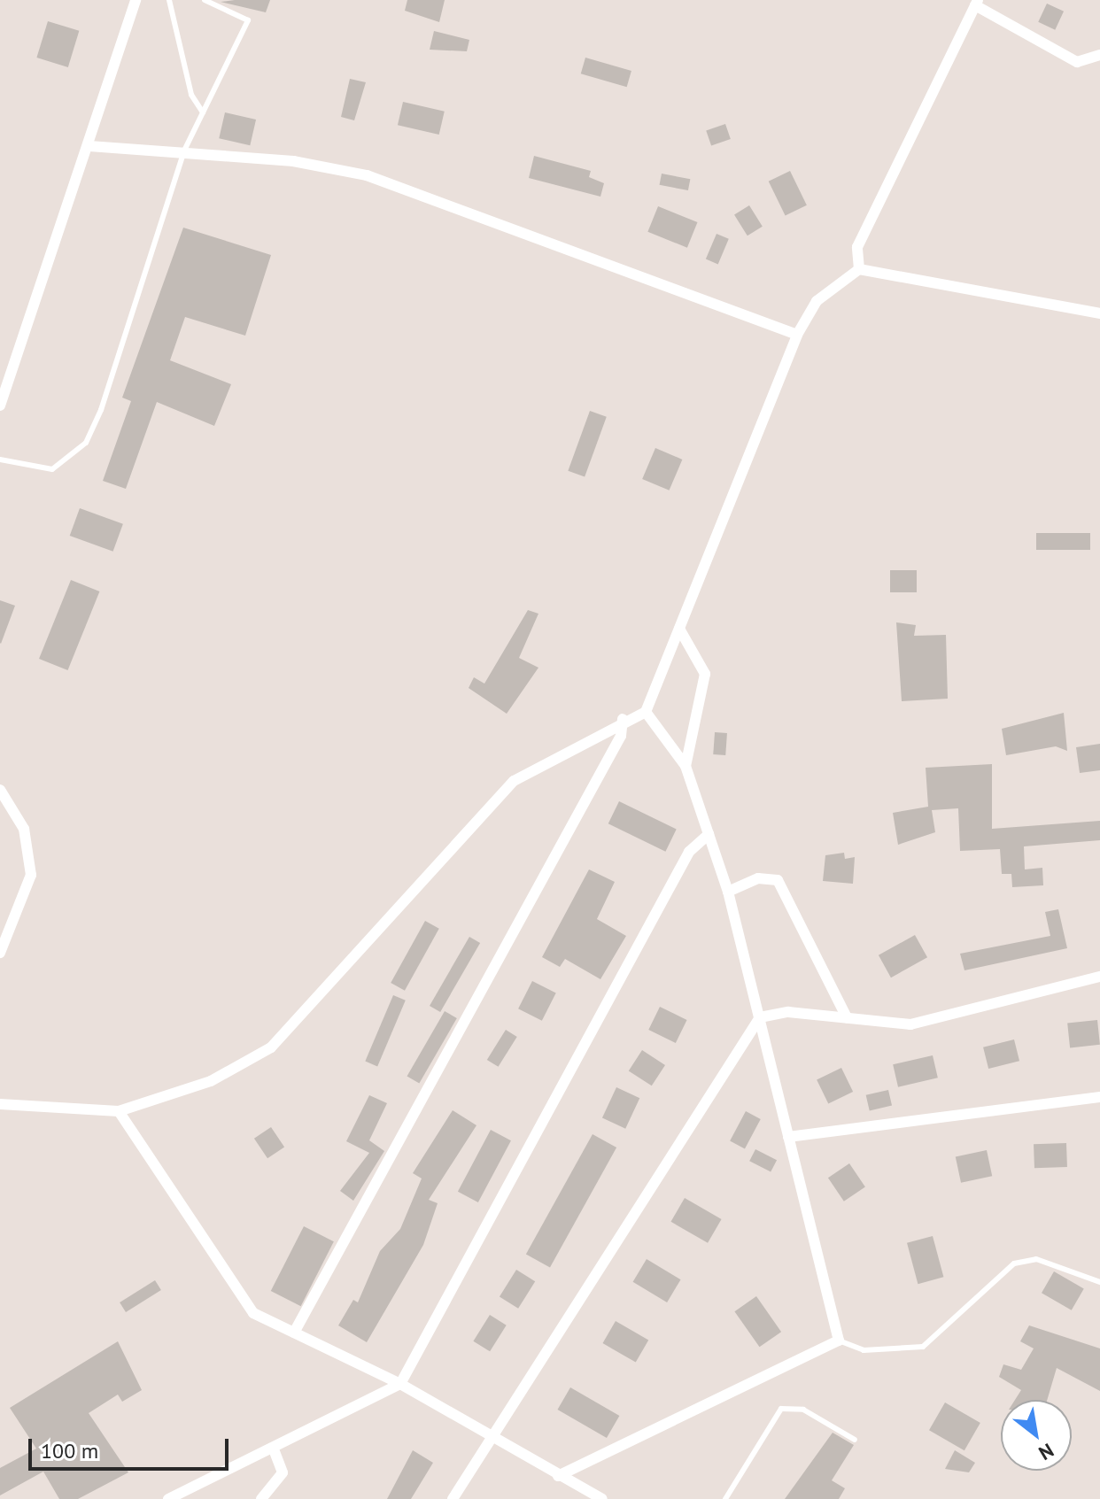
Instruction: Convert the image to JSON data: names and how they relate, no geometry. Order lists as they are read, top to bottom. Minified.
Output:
{"scale_bar":"100 m","north":"bottom right"}
